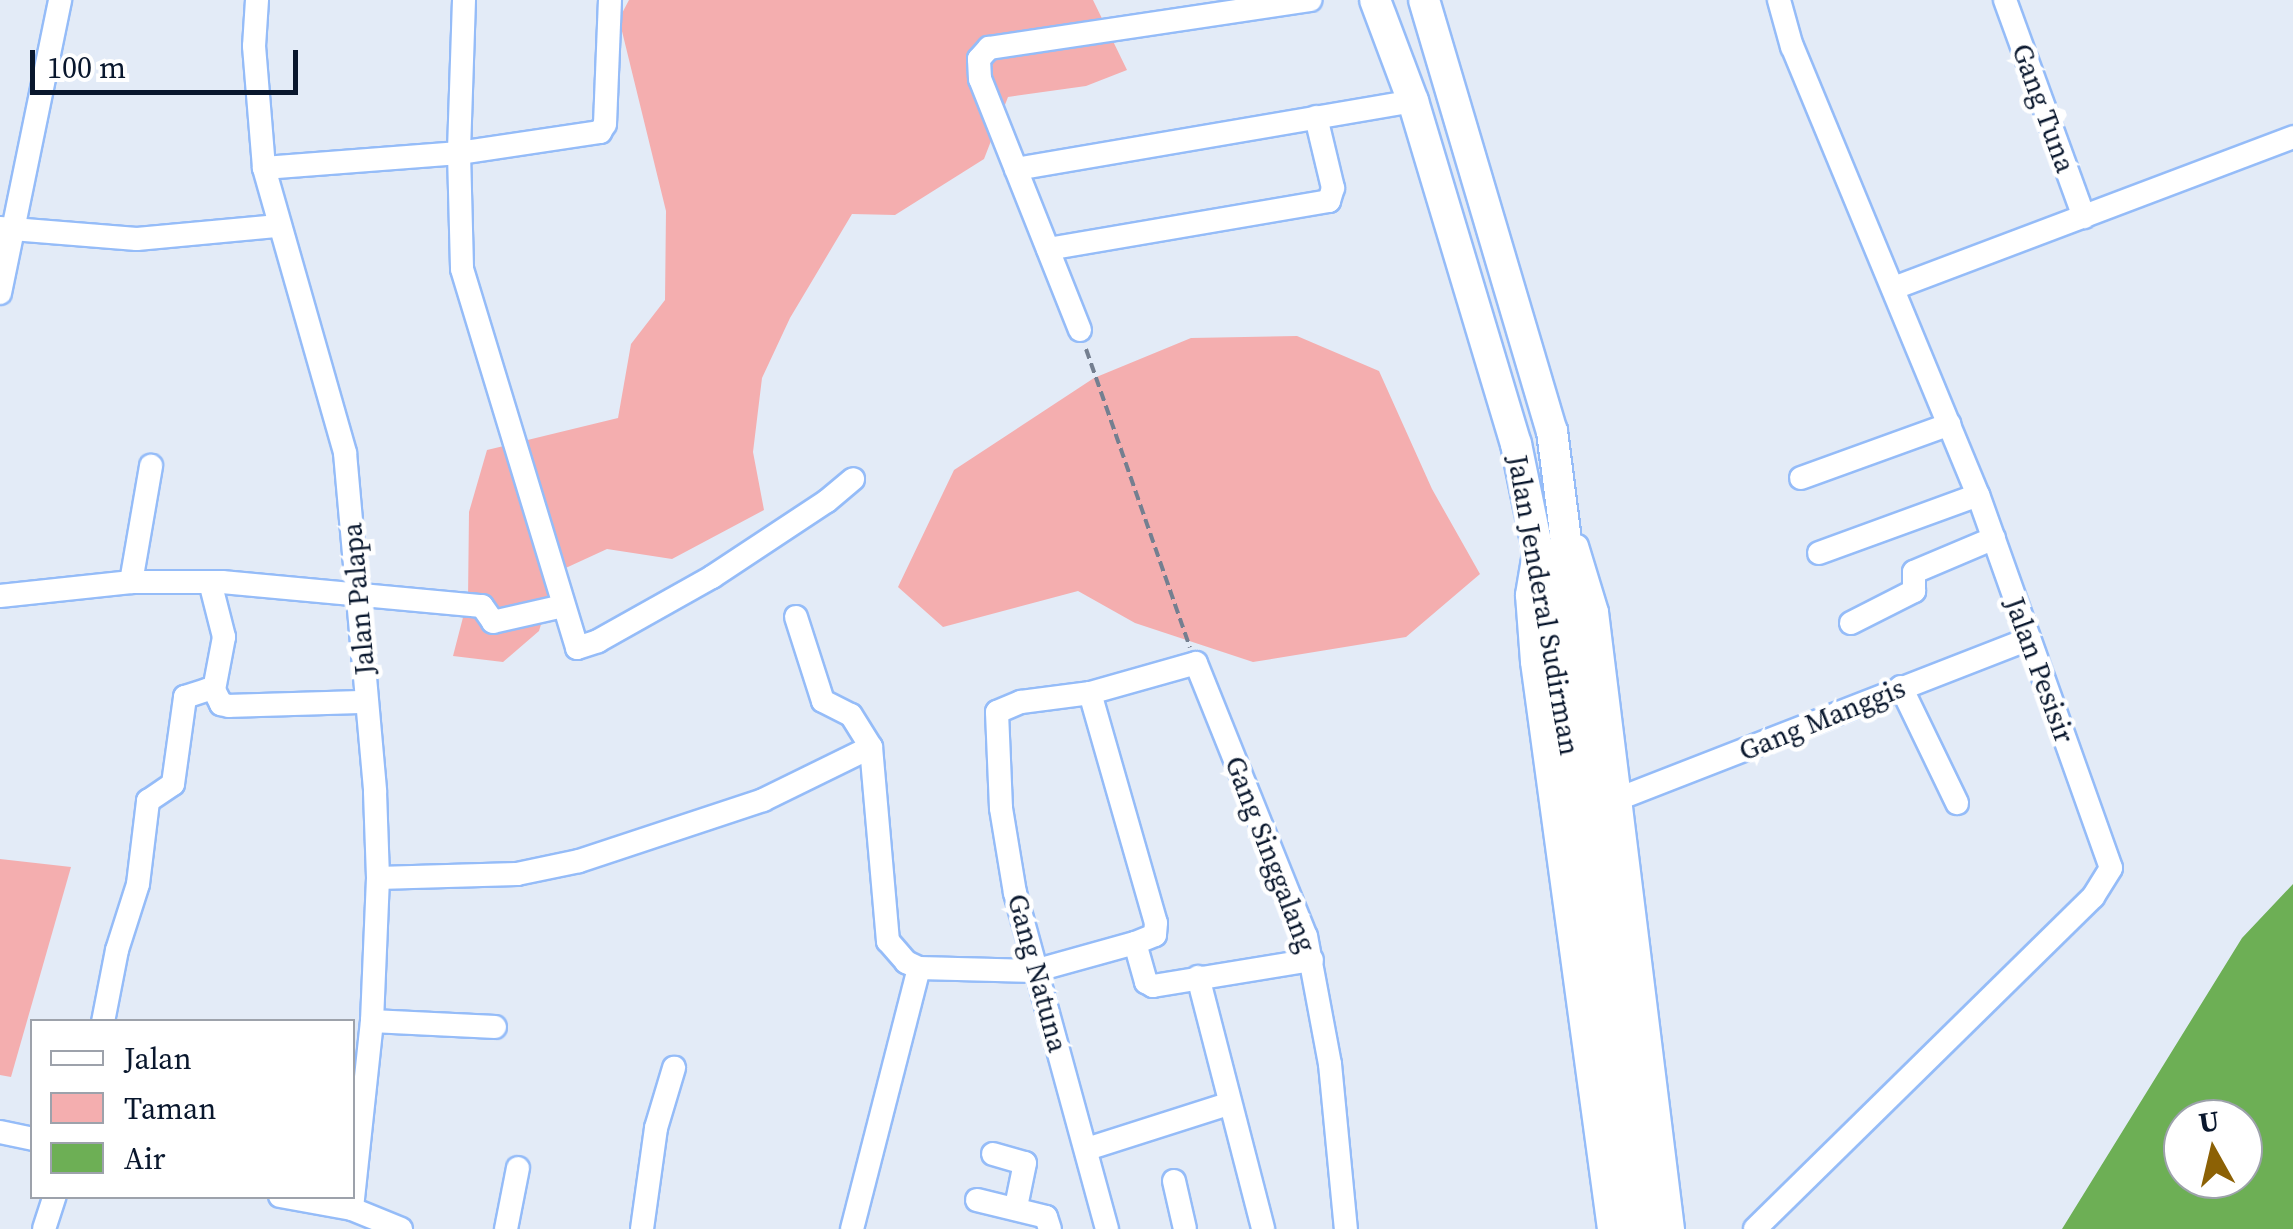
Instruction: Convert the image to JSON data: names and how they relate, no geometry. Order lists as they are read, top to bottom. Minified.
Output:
{"streets":{"main road":["Jalan Jenderal Sudirman"],"street":["Gang Tuna","Jalan Palapa","Jalan Pesisir","Gang Manggis","Gang Singgalang","Gang Natuna"]},"crossings":[["Jalan Pesisir","Gang Manggis"]],"legend":["Jalan","Taman","Air"],"scale_bar":"100 m","north":"top"}
